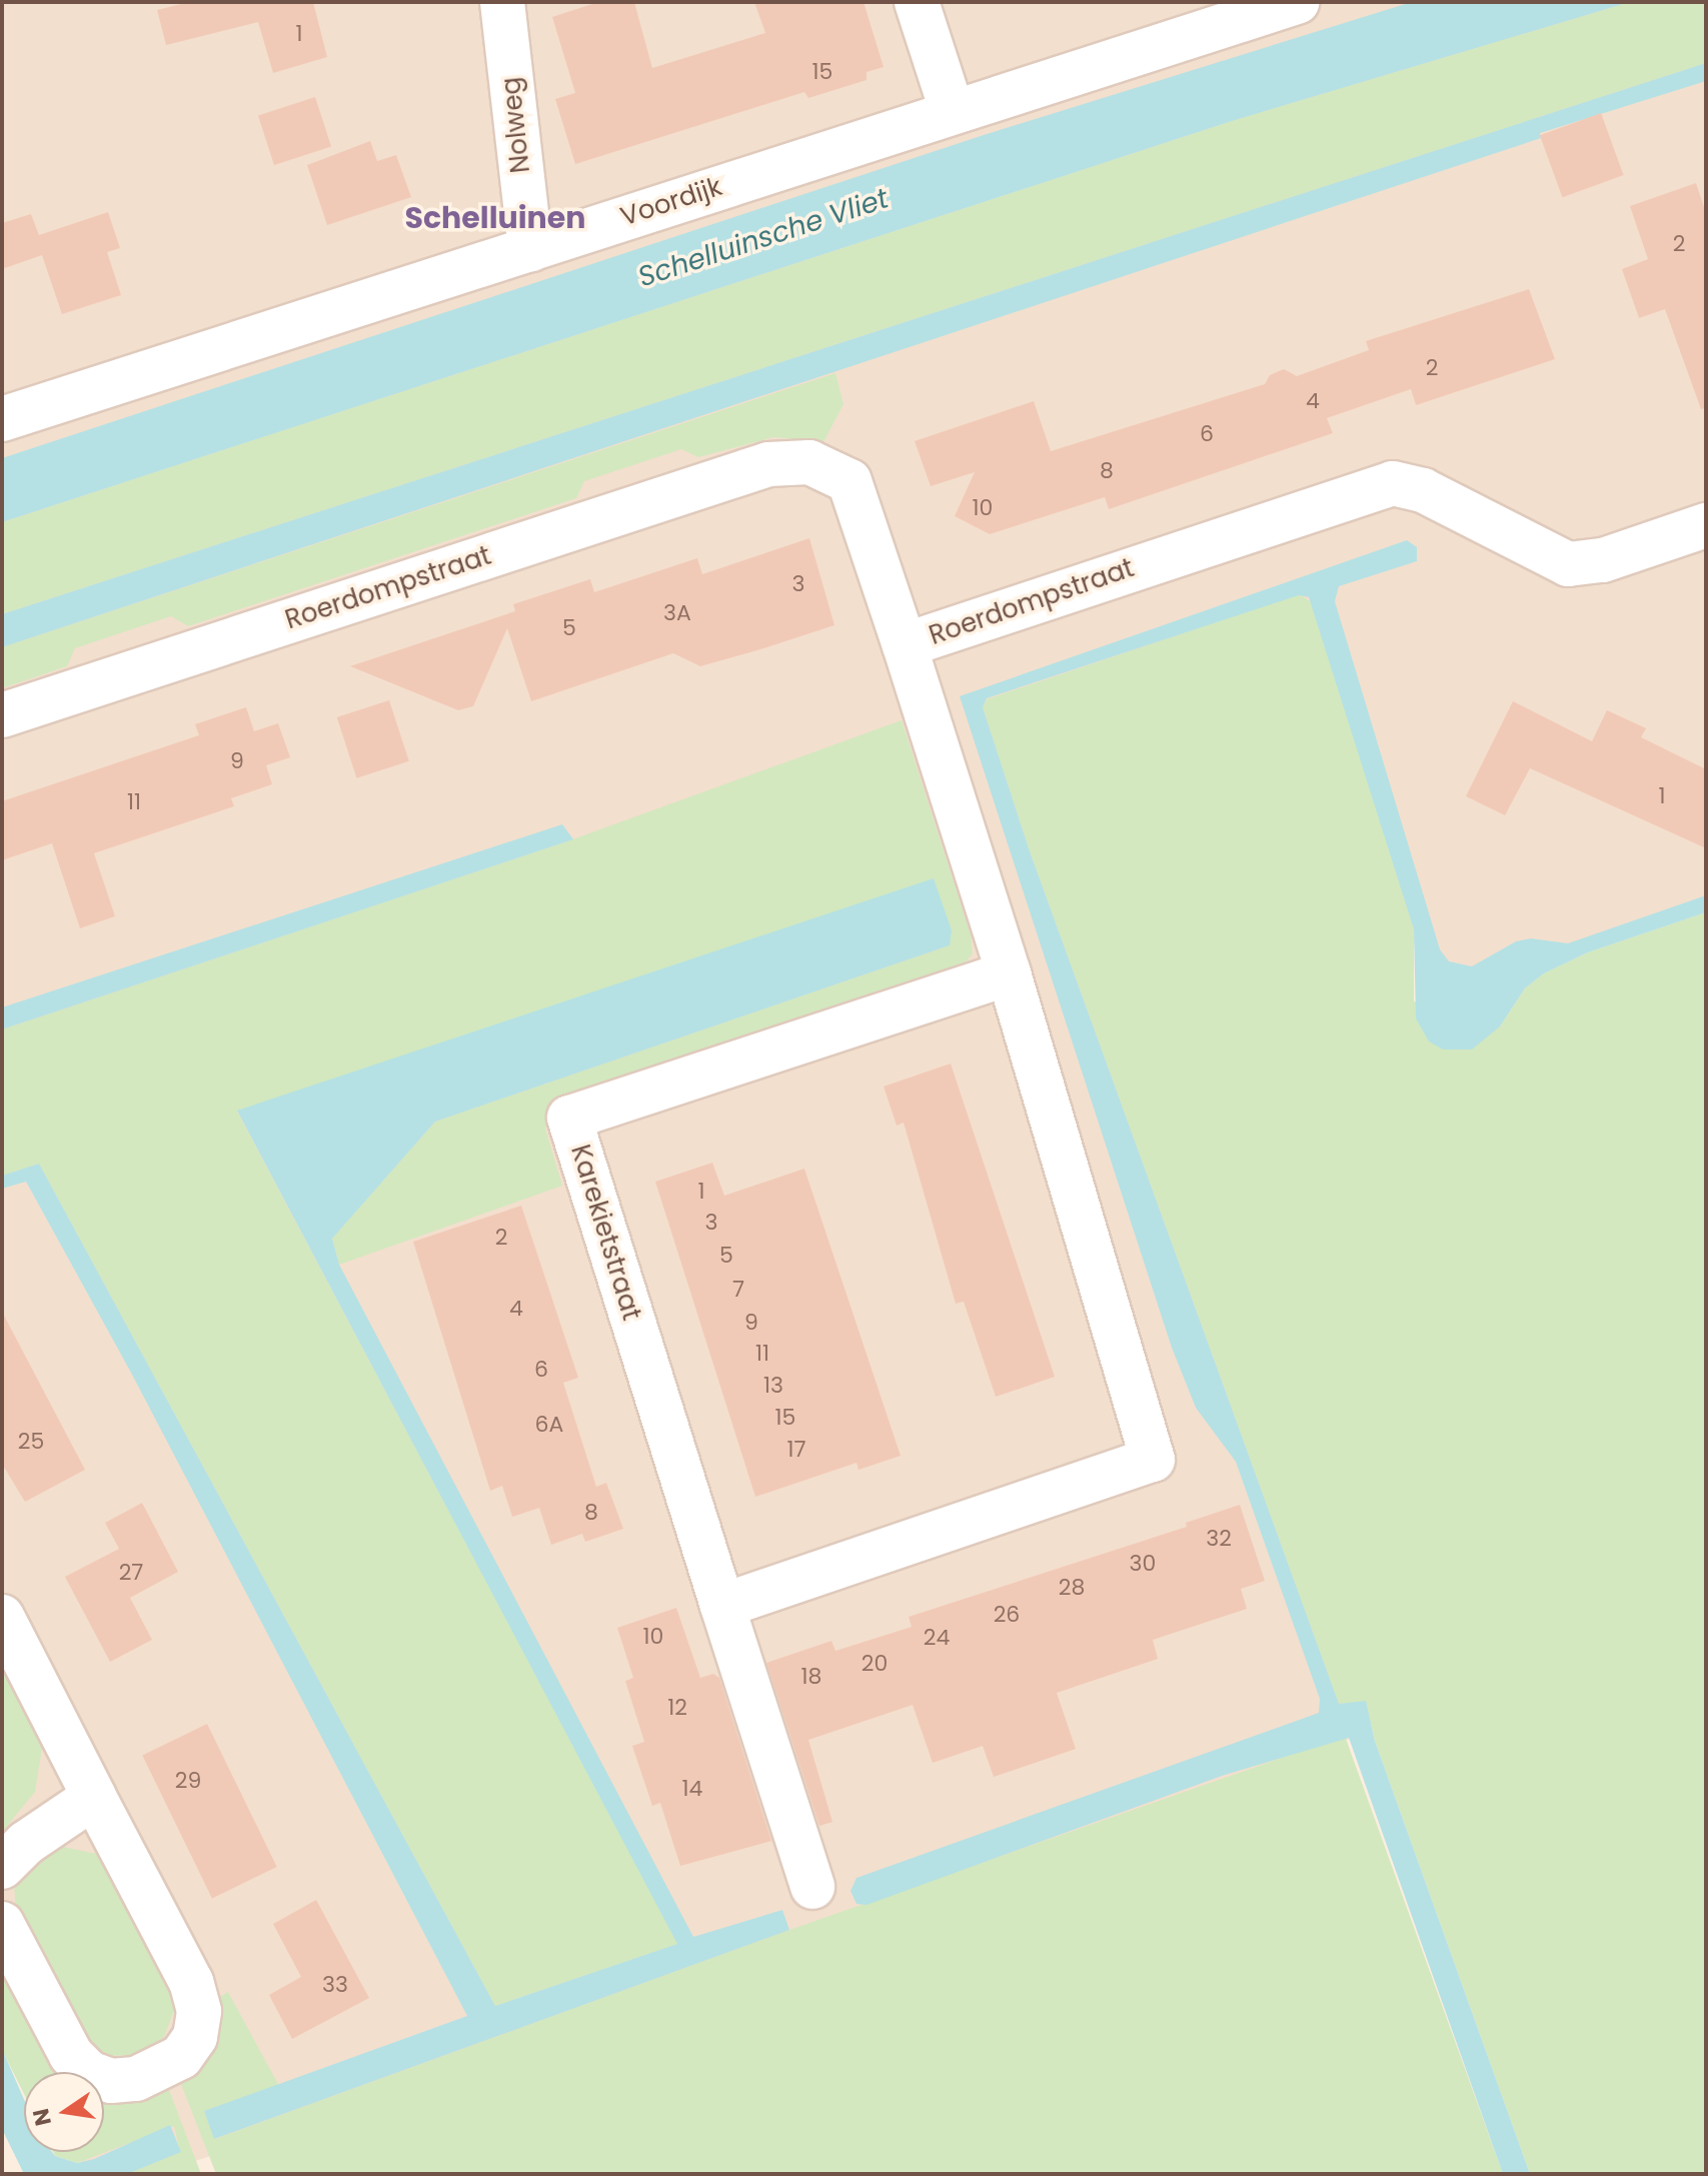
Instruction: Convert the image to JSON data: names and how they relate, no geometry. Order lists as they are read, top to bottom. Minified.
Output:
{"streets":{"street":["Nolweg","Voordijk","Roerdompstraat","Karekietstraat"]},"crossings":[["Nolweg","Voordijk"]],"districts":["Schelluinen"],"water":["Schelluinsche Vliet"],"house_numbers":["1","15","2","2","4","6","8","10","3","3A","5","9","1","11","1","3","2","5","7","4","9","11","6","13","15","6A","25","17","8","32","30","27","28","26","10","24","20","18","12","29","14","33"],"north":"left"}
